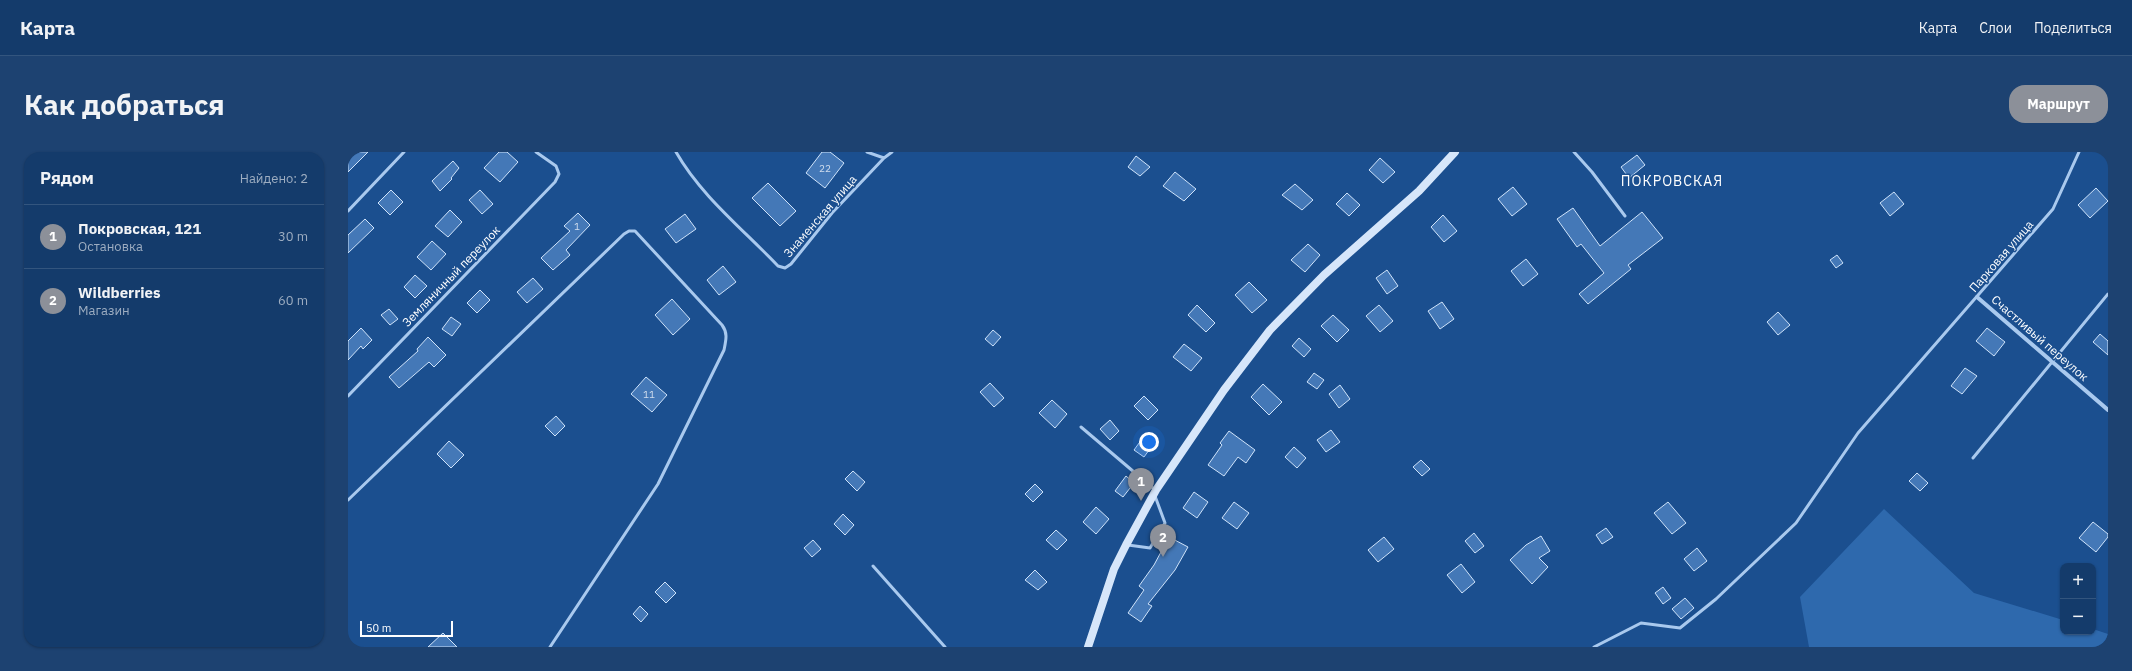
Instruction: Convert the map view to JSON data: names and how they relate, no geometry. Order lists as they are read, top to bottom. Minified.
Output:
{"streets":{"street":["Счастливый переулок"],"lane":["Знаменская улица","Парковая улица","Земляничный переулок"]},"crossings":[["Парковая улица","Счастливый переулок"]],"districts":["ПОКРОВСКАЯ"],"house_numbers":["22","1","11"],"scale_bar":"50 m","page":{"header":"Карта","nav":["Карта","Слои","Поделиться"],"buttons":"Маршрут","title":"Как добраться","heading":["Рядом","Найдено: 2"],"list":[{"mark":"1","name":"Покровская, 121","note":"Остановка","value":"30 m"},{"mark":"2","name":"Wildberries","note":"Магазин","value":"60 m"}],"pins":["1","2"],"map_buttons":["+","−"],"scale":"50 m"}}
